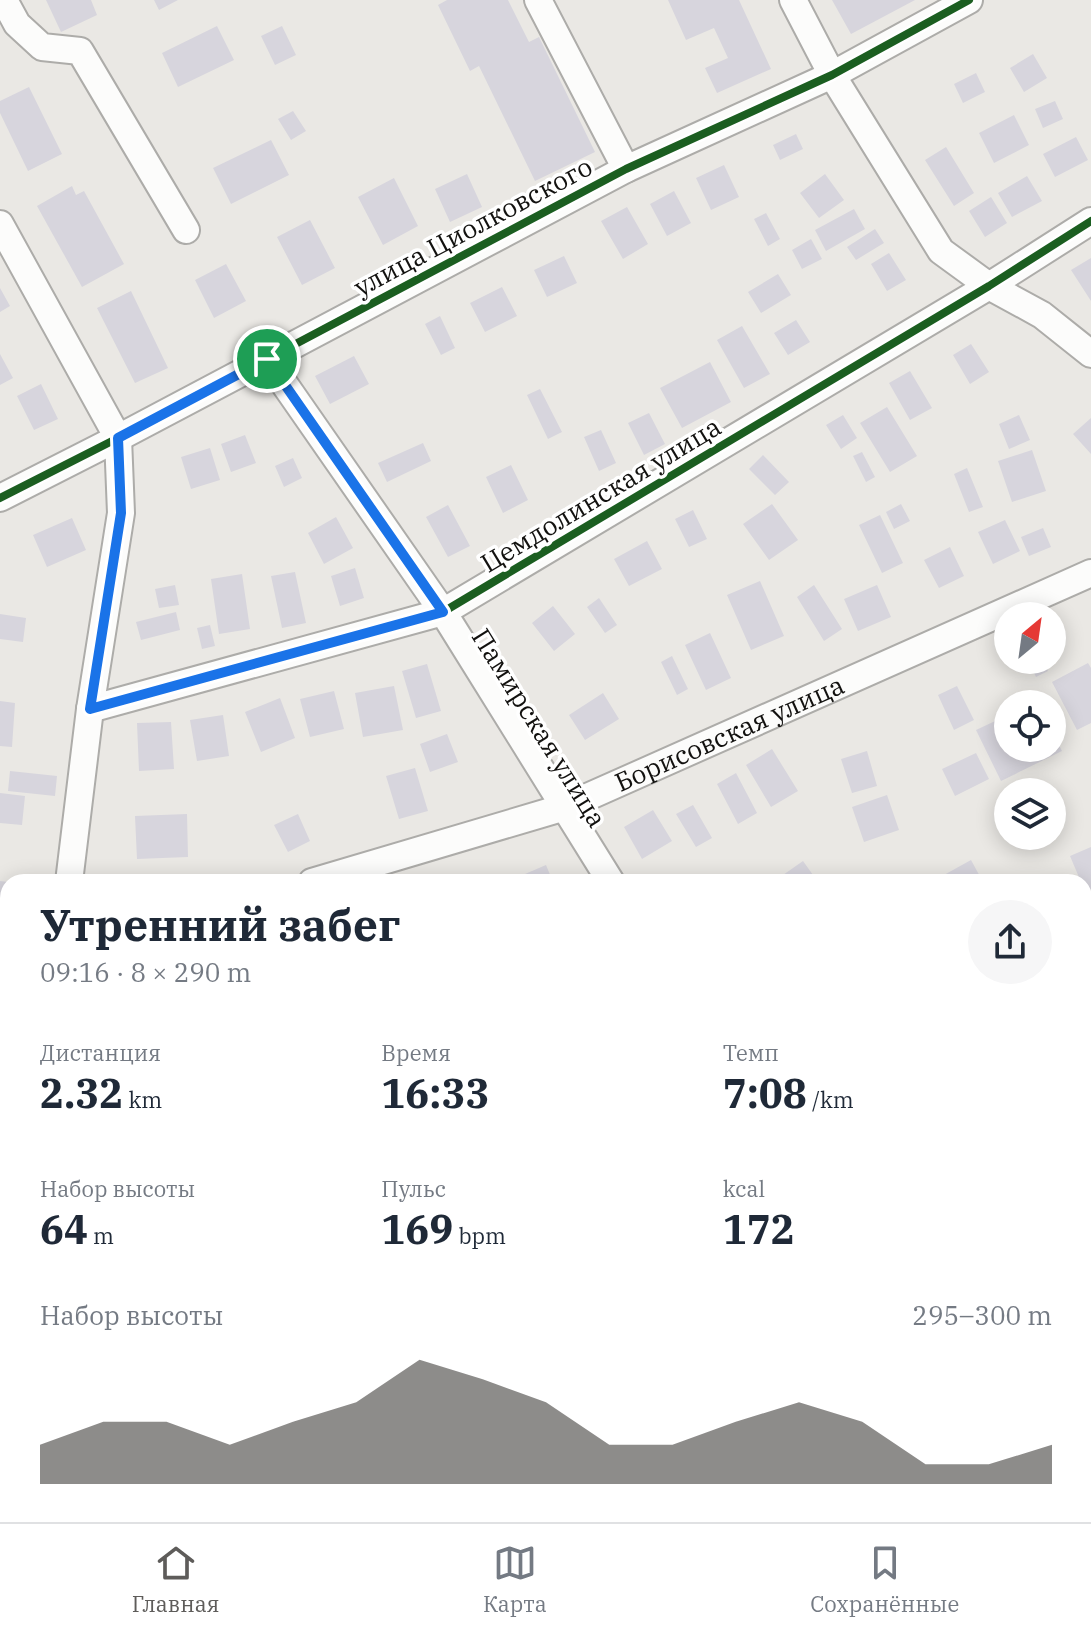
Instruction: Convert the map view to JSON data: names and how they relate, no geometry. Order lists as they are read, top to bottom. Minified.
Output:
{"streets":{"street":["улица Циолковского","Цемдолинская улица","Памирская улица","Борисовская улица"]},"crossings":[["улица Циолковского","Памирская улица"],["Цемдолинская улица","Памирская улица"],["Памирская улица","Борисовская улица"]],"north":"top right","page":{"heading":["Утренний забег","09:16 · 8 × 290 m"],"stats":[["Дистанция","2.32 km"],["Время","16:33"],["Темп","7:08 /km"],["Набор высоты","64 m"],["Пульс","169 bpm"],["kcal","172"]],"chart":["Набор высоты","295–300 m"],"tabs":["Главная","Карта","Сохранённые"]}}
